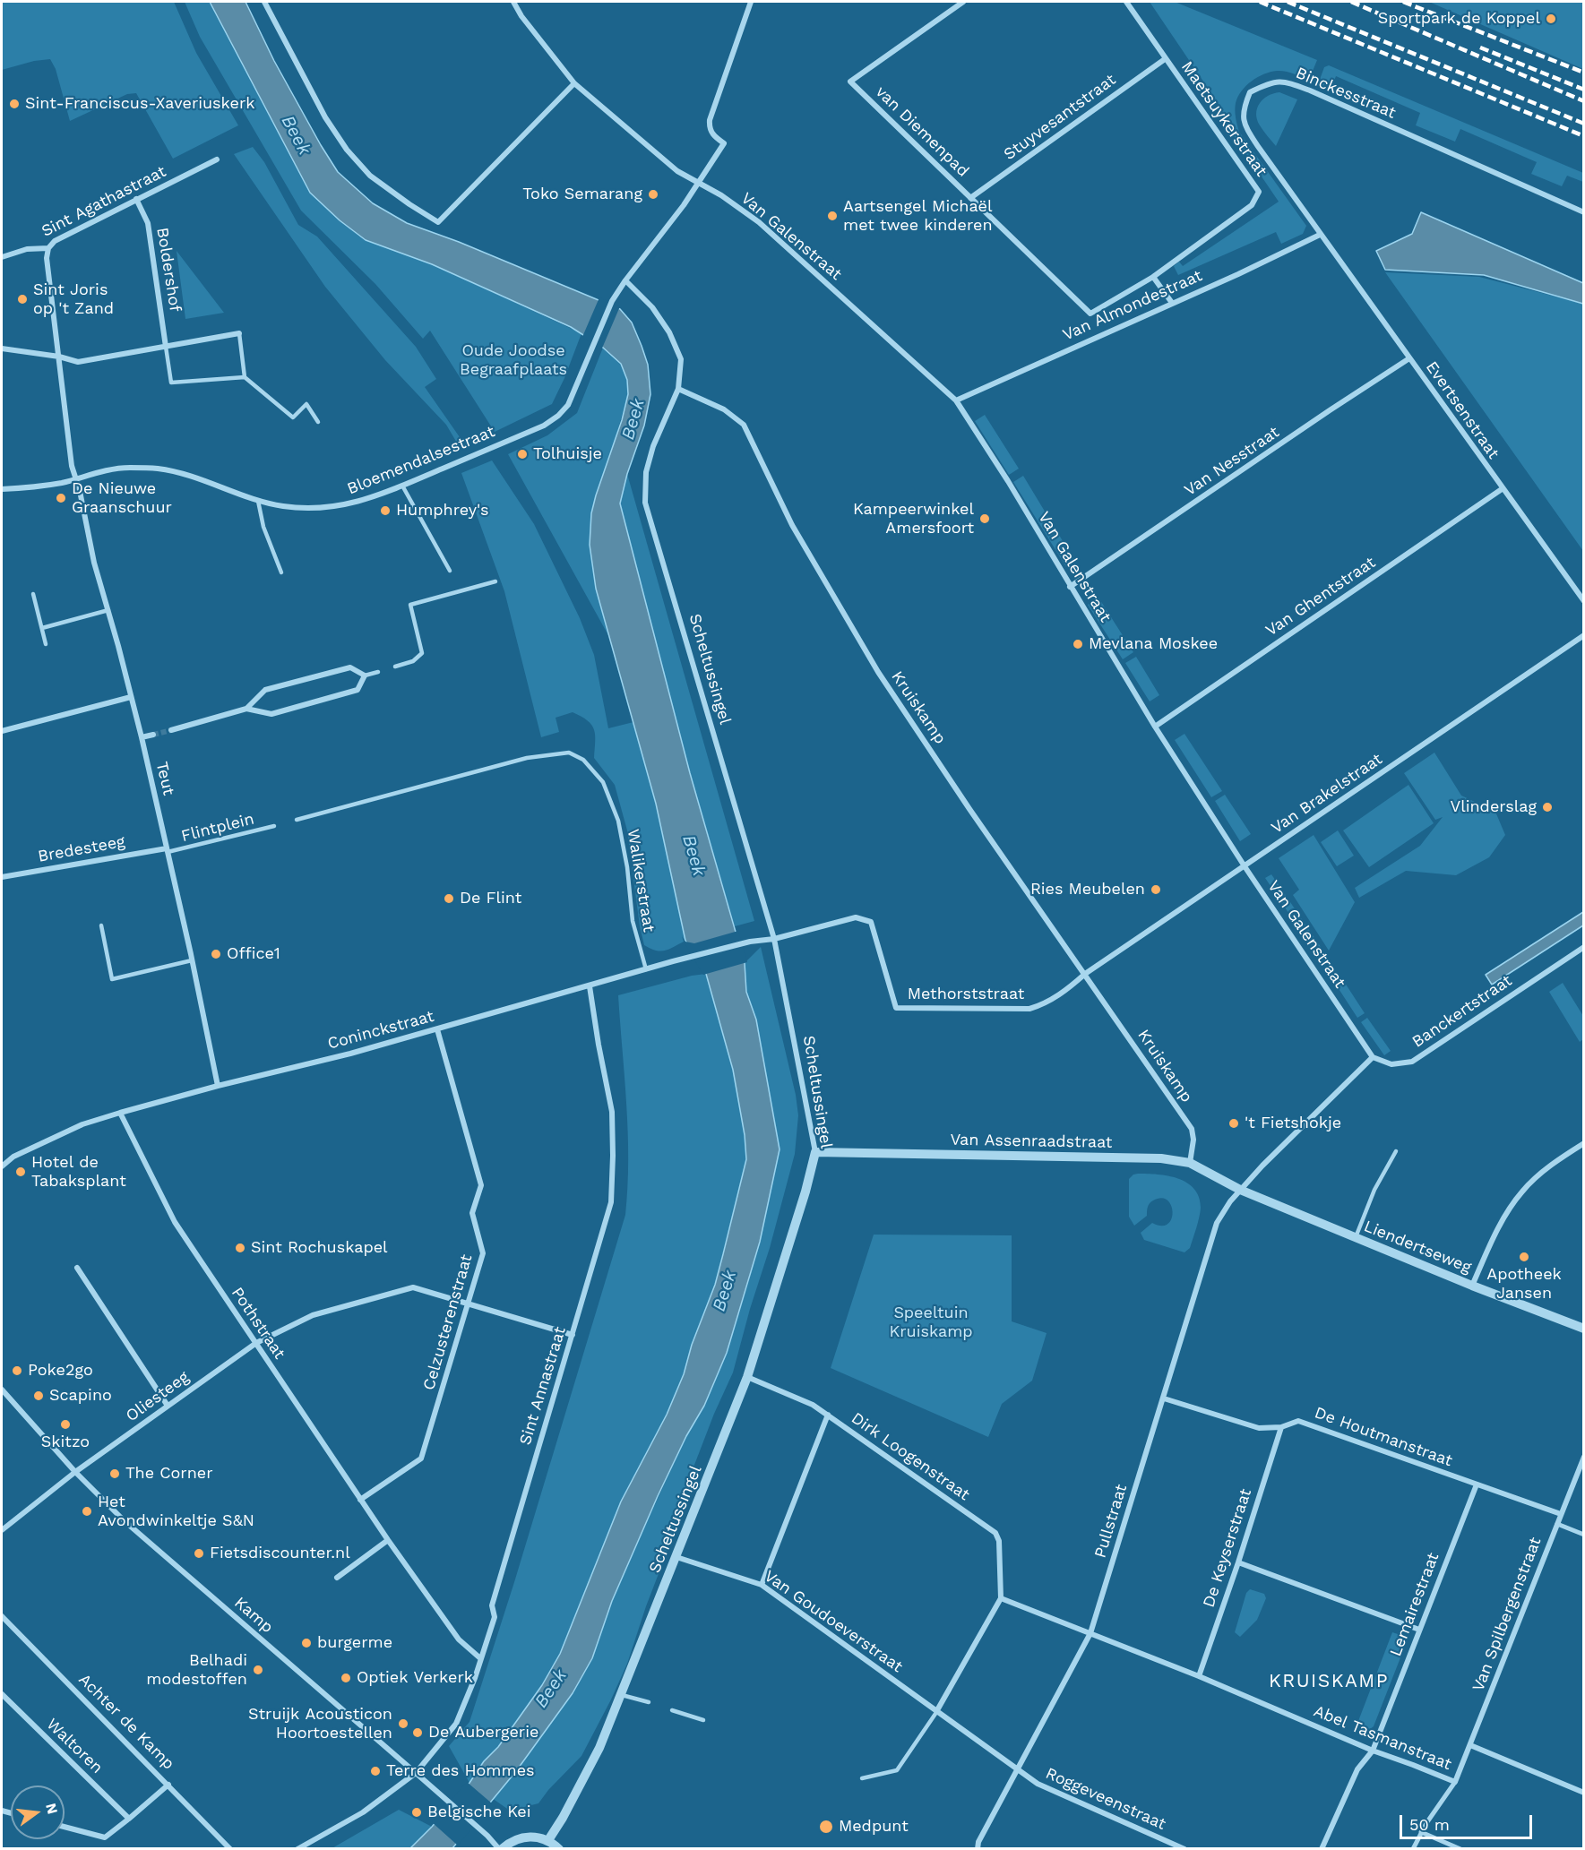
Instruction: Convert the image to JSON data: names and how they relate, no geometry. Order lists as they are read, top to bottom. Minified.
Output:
{"streets":{"street":["Binckesstraat","Stuyvesantstraat","Maetsuykerstraat","van Diemenpad","Sint Agathastraat","Van Galenstraat","Boldershof","Van Almondestraat","Evertsenstraat","Bloemendalsestraat","Van Nesstraat","Van Ghentstraat","Scheltussingel","Kruiskamp","Teut","Van Brakelstraat","Bredesteeg","Methorststraat","Banckertstraat","Coninckstraat","Van Assenraadstraat","Liendertseweg","Celzusterenstraat","Pothstraat","Sint Annastraat","Oliesteeg","De Houtmanstraat","Dirk Loogenstraat","Pullstraat","De Keyserstraat","Lemairestraat","Van Spilbergenstraat","Kamp","Van Goudoeverstraat","Achter de Kamp","Abel Tasmanstraat","Waltoren","Roggeveenstraat"],"lane":["Flintplein","Walikerstraat"]},"crossings":[["Binckesstraat","Van Almondestraat"],["Binckesstraat","Evertsenstraat"],["Stuyvesantstraat","Maetsuykerstraat"],["Stuyvesantstraat","van Diemenpad"],["Maetsuykerstraat","van Diemenpad"],["Sint Agathastraat","Boldershof"],["Sint Agathastraat","Teut"],["Van Galenstraat","Van Almondestraat"],["Van Galenstraat","Bloemendalsestraat"],["Van Galenstraat","Van Nesstraat"],["Van Galenstraat","Van Ghentstraat"],["Van Galenstraat","Van Brakelstraat"],["Van Galenstraat","Banckertstraat"],["Van Almondestraat","Evertsenstraat"],["Evertsenstraat","Van Nesstraat"],["Evertsenstraat","Van Ghentstraat"],["Bloemendalsestraat","Teut"],["Scheltussingel","Kruiskamp"],["Scheltussingel","Methorststraat"],["Scheltussingel","Coninckstraat"],["Scheltussingel","Van Assenraadstraat"],["Scheltussingel","Dirk Loogenstraat"],["Scheltussingel","Van Goudoeverstraat"],["Kruiskamp","Van Brakelstraat"],["Kruiskamp","Methorststraat"],["Kruiskamp","Van Assenraadstraat"],["Teut","Flintplein"],["Teut","Bredesteeg"],["Teut","Coninckstraat"],["Van Brakelstraat","Methorststraat"],["Flintplein","Bredesteeg"],["Walikerstraat","Coninckstraat"],["Methorststraat","Coninckstraat"],["Coninckstraat","Celzusterenstraat"],["Coninckstraat","Pothstraat"],["Coninckstraat","Sint Annastraat"],["Van Assenraadstraat","Liendertseweg"],["Van Assenraadstraat","Pullstraat"],["Liendertseweg","Pullstraat"],["Celzusterenstraat","Pothstraat"],["Celzusterenstraat","Oliesteeg"],["Pothstraat","Sint Annastraat"],["Pothstraat","Oliesteeg"],["Sint Annastraat","Oliesteeg"],["Sint Annastraat","Kamp"],["Oliesteeg","Kamp"],["De Houtmanstraat","Pullstraat"],["De Houtmanstraat","De Keyserstraat"],["De Houtmanstraat","Lemairestraat"],["De Houtmanstraat","Van Spilbergenstraat"],["Pullstraat","Van Goudoeverstraat"],["Pullstraat","Abel Tasmanstraat"],["Pullstraat","Roggeveenstraat"],["De Keyserstraat","Abel Tasmanstraat"],["Lemairestraat","Abel Tasmanstraat"],["Van Spilbergenstraat","Abel Tasmanstraat"],["Van Goudoeverstraat","Roggeveenstraat"]],"districts":["KRUISKAMP"],"water":["Beek"],"parks":["Oude Joodse Begraafplaats","Speeltuin Kruiskamp"],"places":["Sportpark de Koppel","Sint-Franciscus-Xaveriuskerk","Toko Semarang","Aartsengel Michaël met twee kinderen","Sint Joris op 't Zand","Tolhuisje","De Nieuwe Graanschuur","Humphrey's","Kampeerwinkel Amersfoort","Mevlana Moskee","Vlinderslag","Ries Meubelen","De Flint","Office1","'t Fietshokje","Hotel de Tabaksplant","Sint Rochuskapel","Apotheek Jansen","Poke2go","Scapino","Skitzo","The Corner","Het Avondwinkeltje S&N","Fietsdiscounter.nl","burgerme","Belhadi modestoffen","Optiek Verkerk","Struijk Acousticon Hoortoestellen","De Aubergerie","Terre des Hommes","Belgische Kei","Medpunt"],"scale_bar":"50 m","north":"right"}
